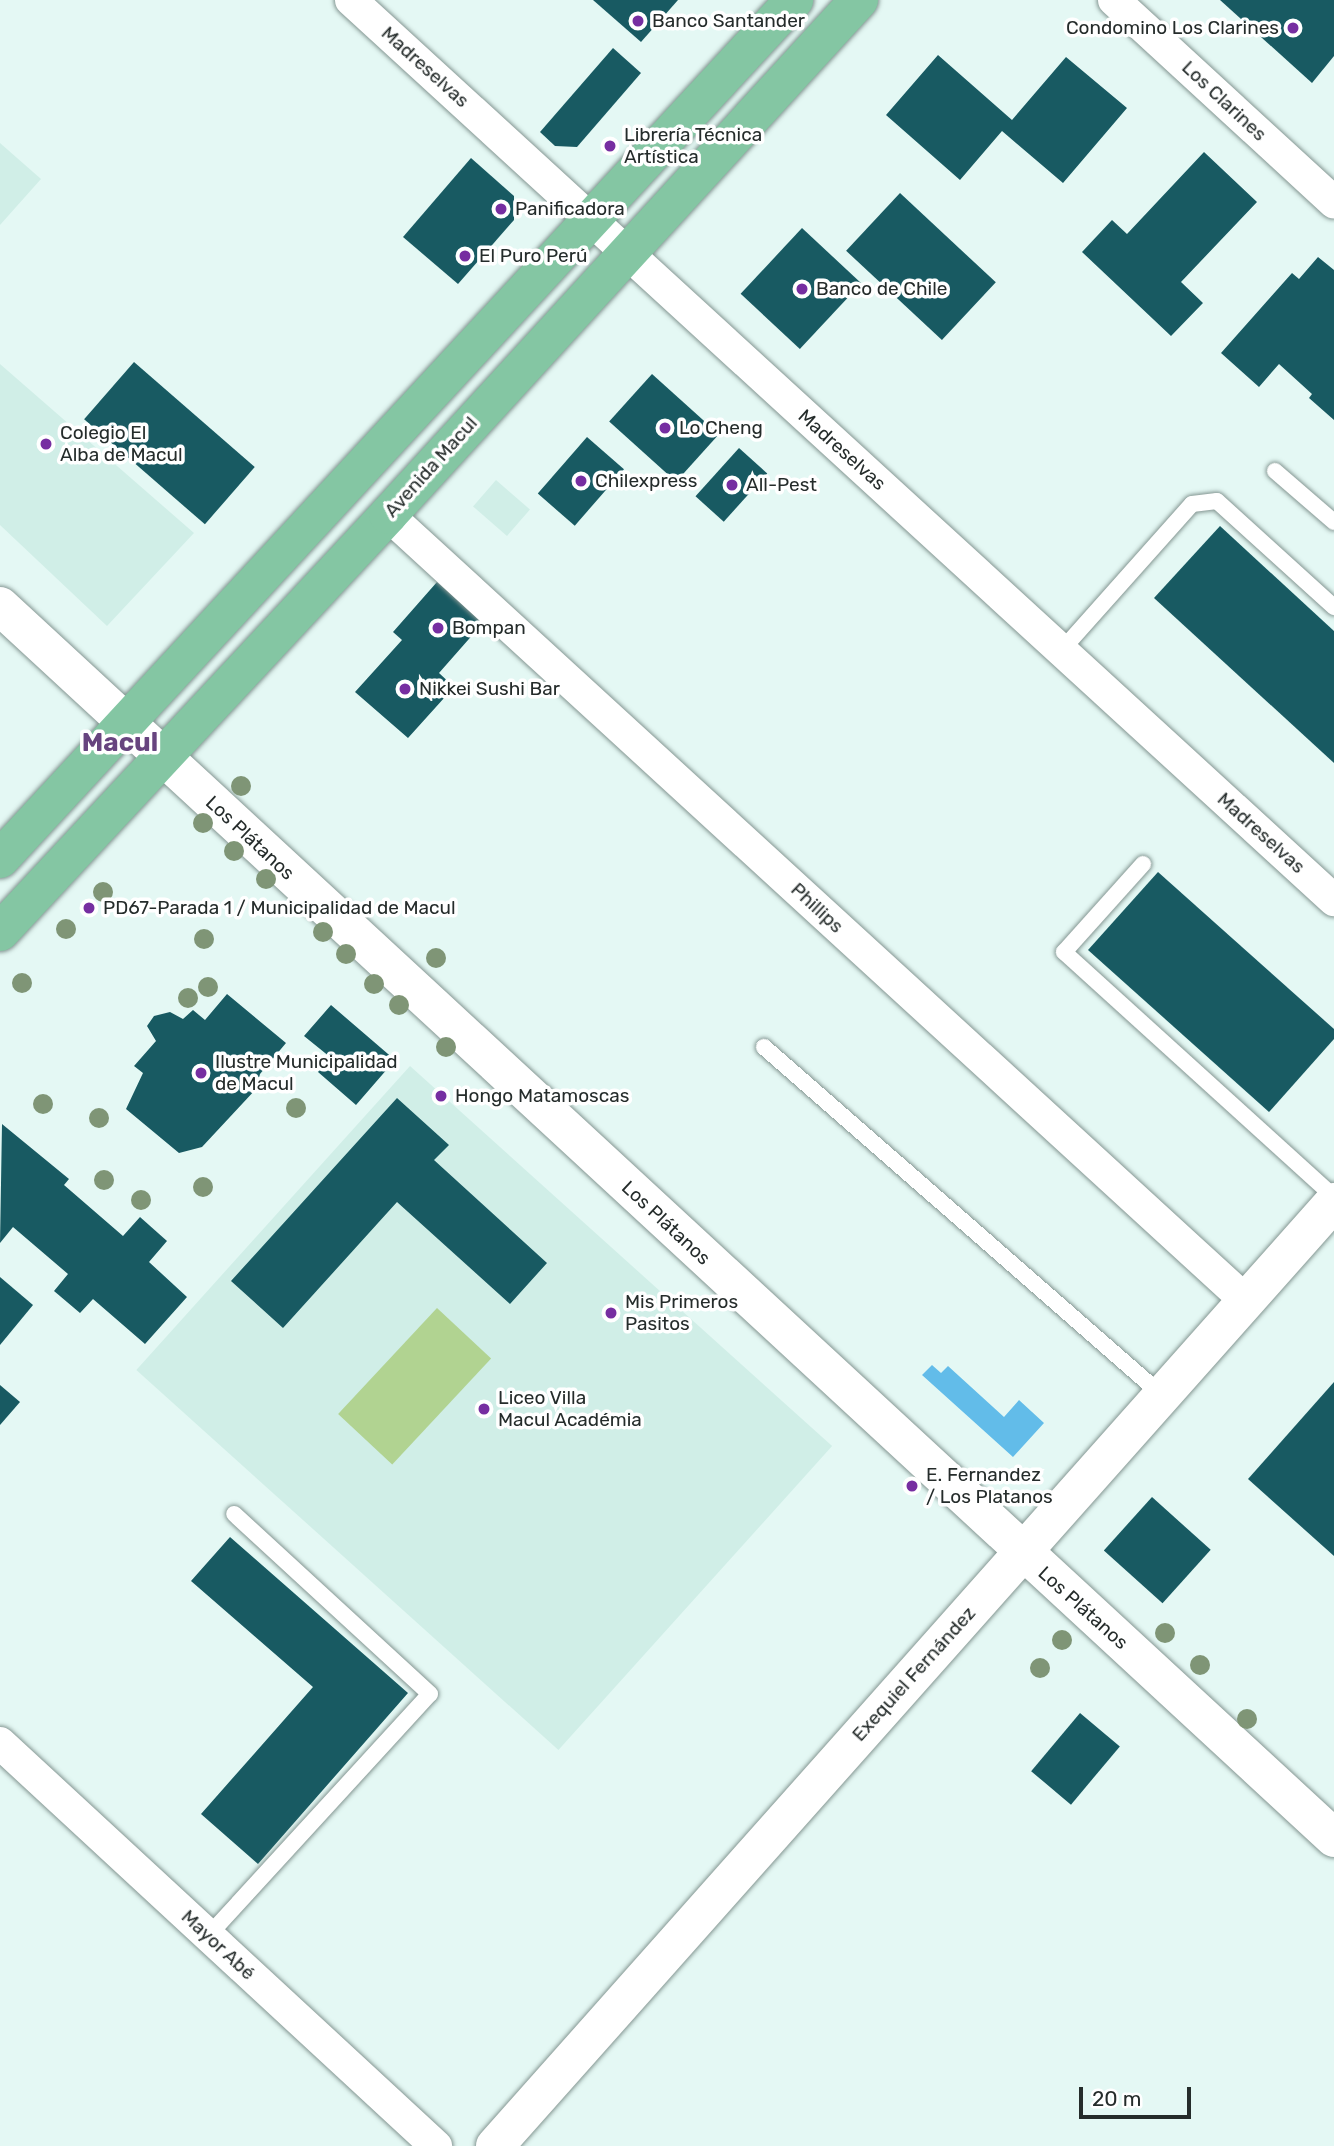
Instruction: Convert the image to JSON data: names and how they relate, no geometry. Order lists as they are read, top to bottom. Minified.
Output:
{"streets":{"main road":["Avenida Macul"],"street":["Madreselvas","Los Clarines","Los Plátanos","Phillips","Exequiel Fernández","Mayor Abé"]},"crossings":[["Madreselvas","Avenida Macul"],["Avenida Macul","Los Plátanos"],["Avenida Macul","Phillips"],["Los Plátanos","Exequiel Fernández"],["Phillips","Exequiel Fernández"]],"districts":["Macul"],"places":["Banco Santander","Condomino Los Clarines","Librería Técnica Artística","Panificadora","El Puro Perú","Banco de Chile","Lo Cheng","Colegio El Alba de Macul","Chilexpress","All-Pest","Bompan","Nikkei Sushi Bar","PD67-Parada 1 / Municipalidad de Macul","Ilustre Municipalidad de Macul","Hongo Matamoscas","Mis Primeros Pasitos","Liceo Villa Macul Académia","E. Fernandez / Los Platanos"],"scale_bar":"20 m"}
